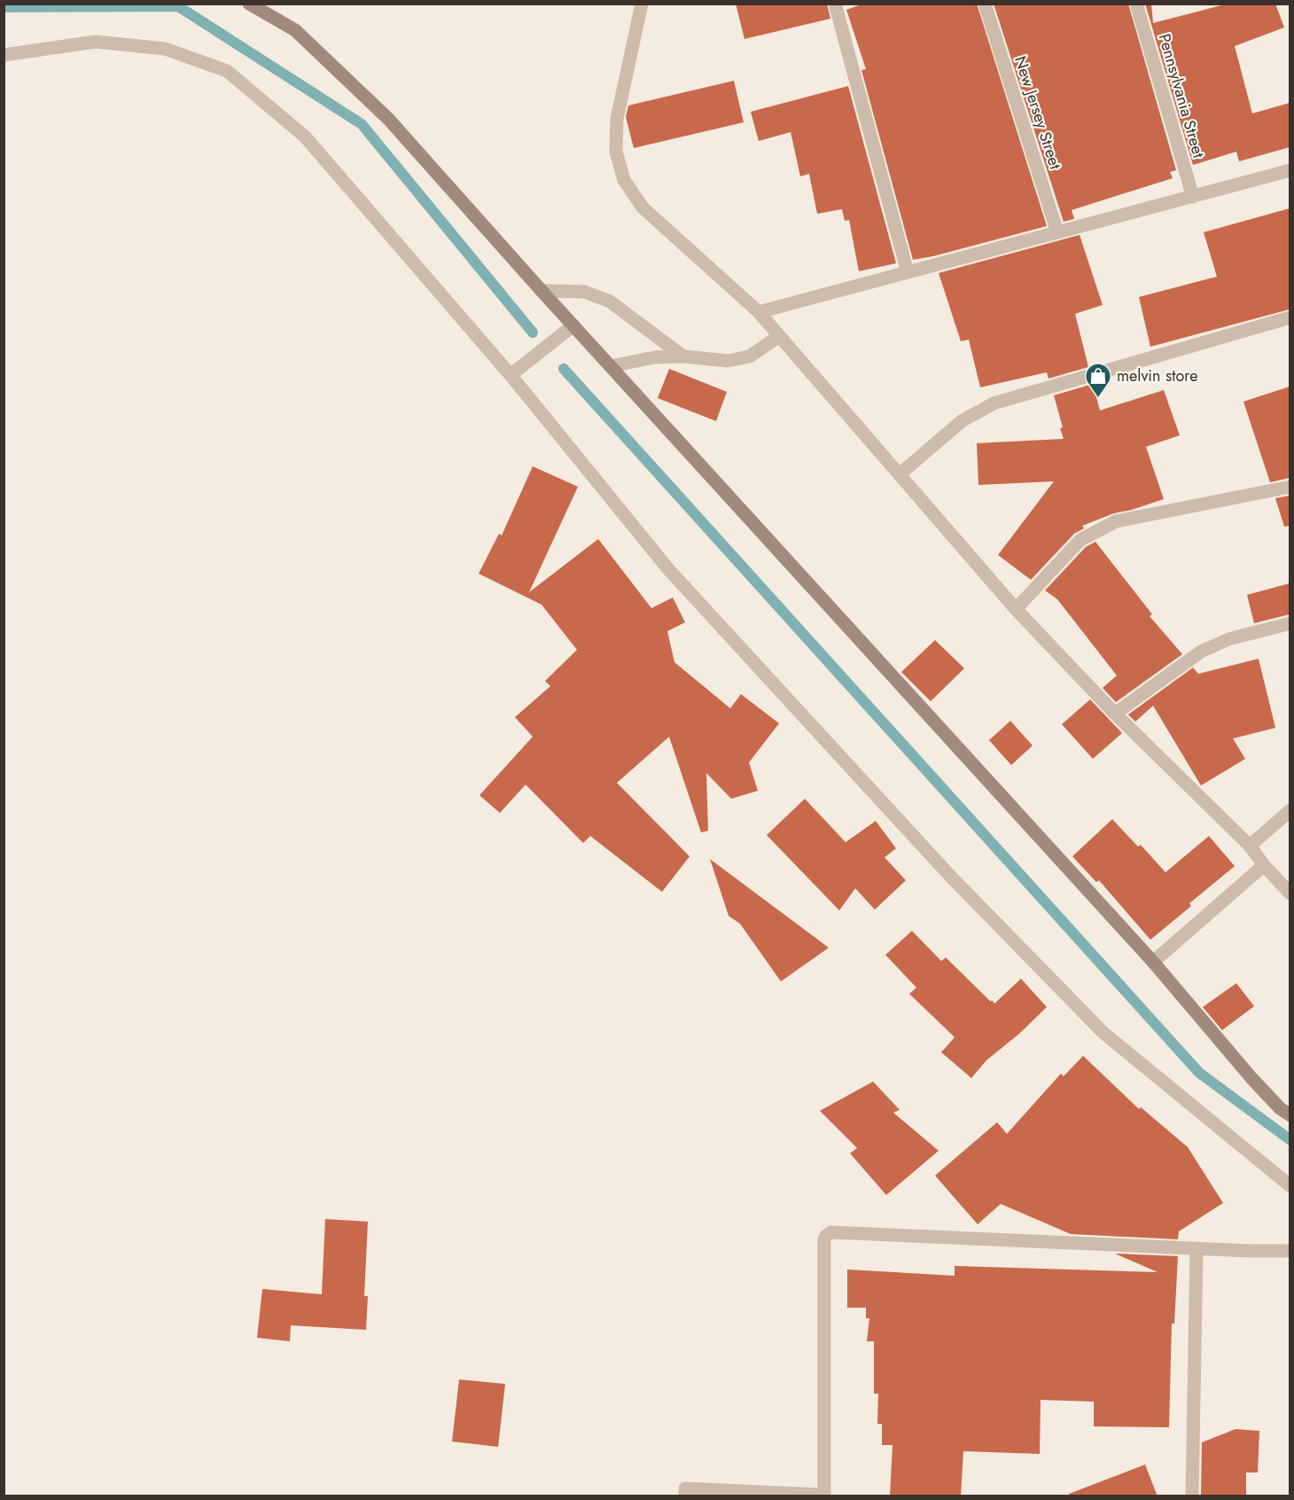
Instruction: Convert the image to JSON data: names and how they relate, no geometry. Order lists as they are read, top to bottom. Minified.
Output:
{"streets":{"street":["Pennsylvania Street","New Jersey Street"]},"places":{"shop":["melvin store"]}}
